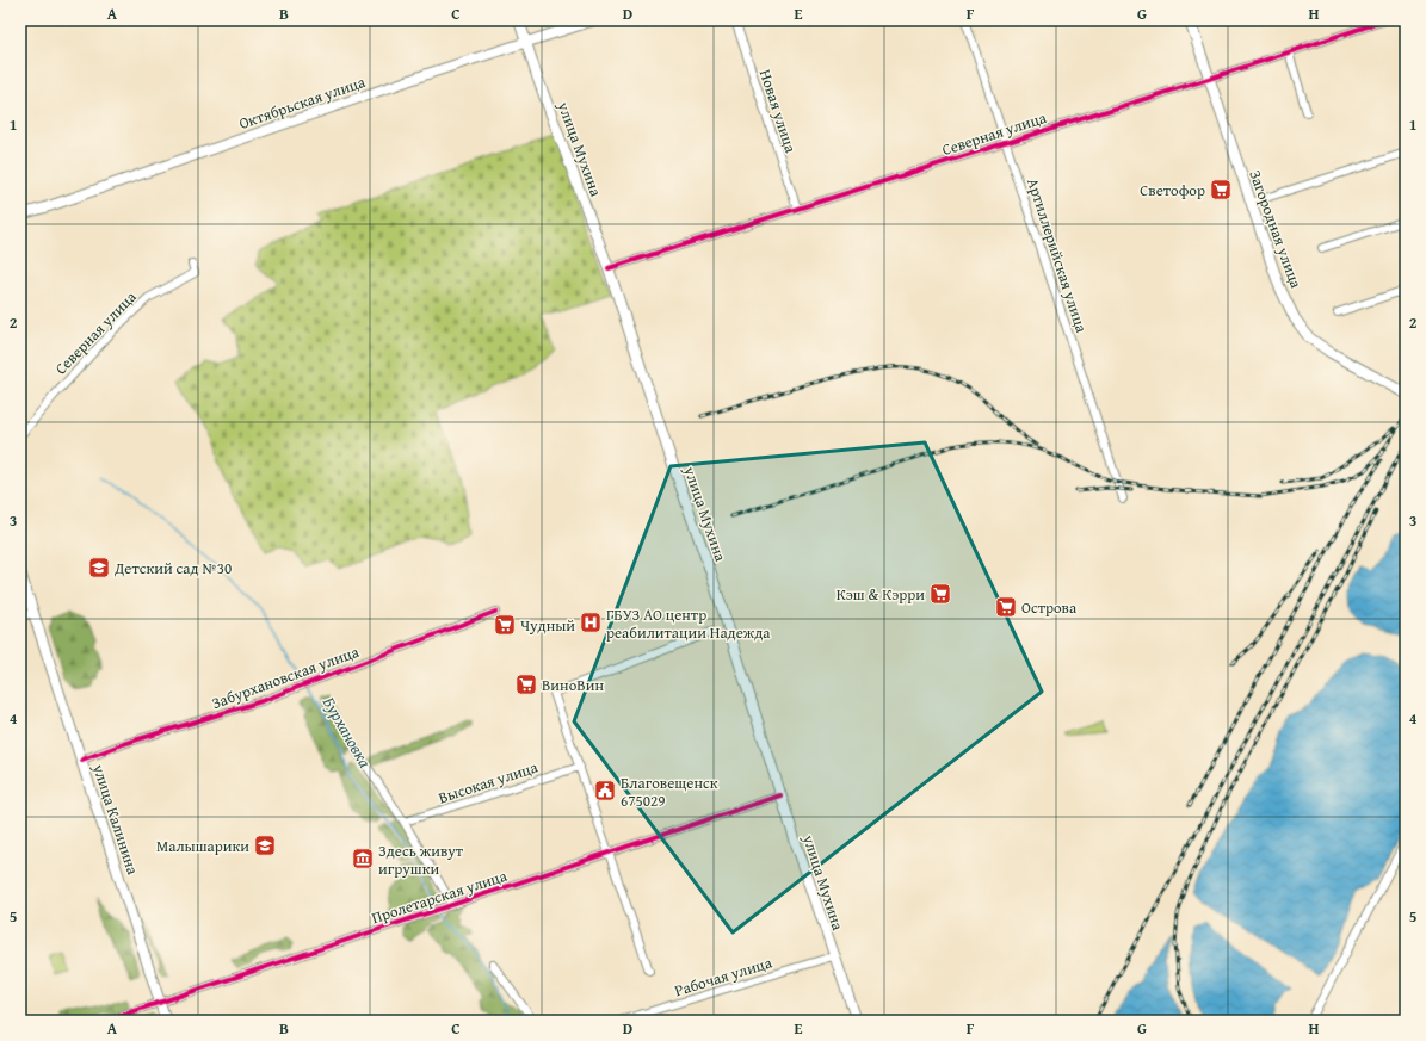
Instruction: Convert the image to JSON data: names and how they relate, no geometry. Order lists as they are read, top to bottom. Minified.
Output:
{"streets":{"main road":["Октябрьская улица","улица Мухина","Загородная улица","улица Калинина"],"street":["Новая улица","Северная улица","Артиллерийская улица","Забурхановская улица","Высокая улица","Пролетарская улица","Рабочая улица"]},"crossings":[["Октябрьская улица","улица Мухина"],["Новая улица","Северная улица"],["Северная улица","улица Мухина"],["Северная улица","Загородная улица"],["Северная улица","Артиллерийская улица"],["улица Мухина","Пролетарская улица"],["улица Мухина","Рабочая улица"],["Забурхановская улица","улица Калинина"],["улица Калинина","Пролетарская улица"]],"water":["Бурхановка"],"places":{"supermarket":["Светофор","Кэш & Кэрри","Острова","Чудный","ВиноВин"],"school or university":["Детский сад №30","Малышарики"],"hospital":["ГБУЗ АО центр реабилитации Надежда"],"public building":["Благовещенск 675029"],"museum":["Здесь живут игрушки"]},"grid":{"columns":["A","B","C","D","E","F","G","H"],"rows":["1","2","3","4","5"]}}
